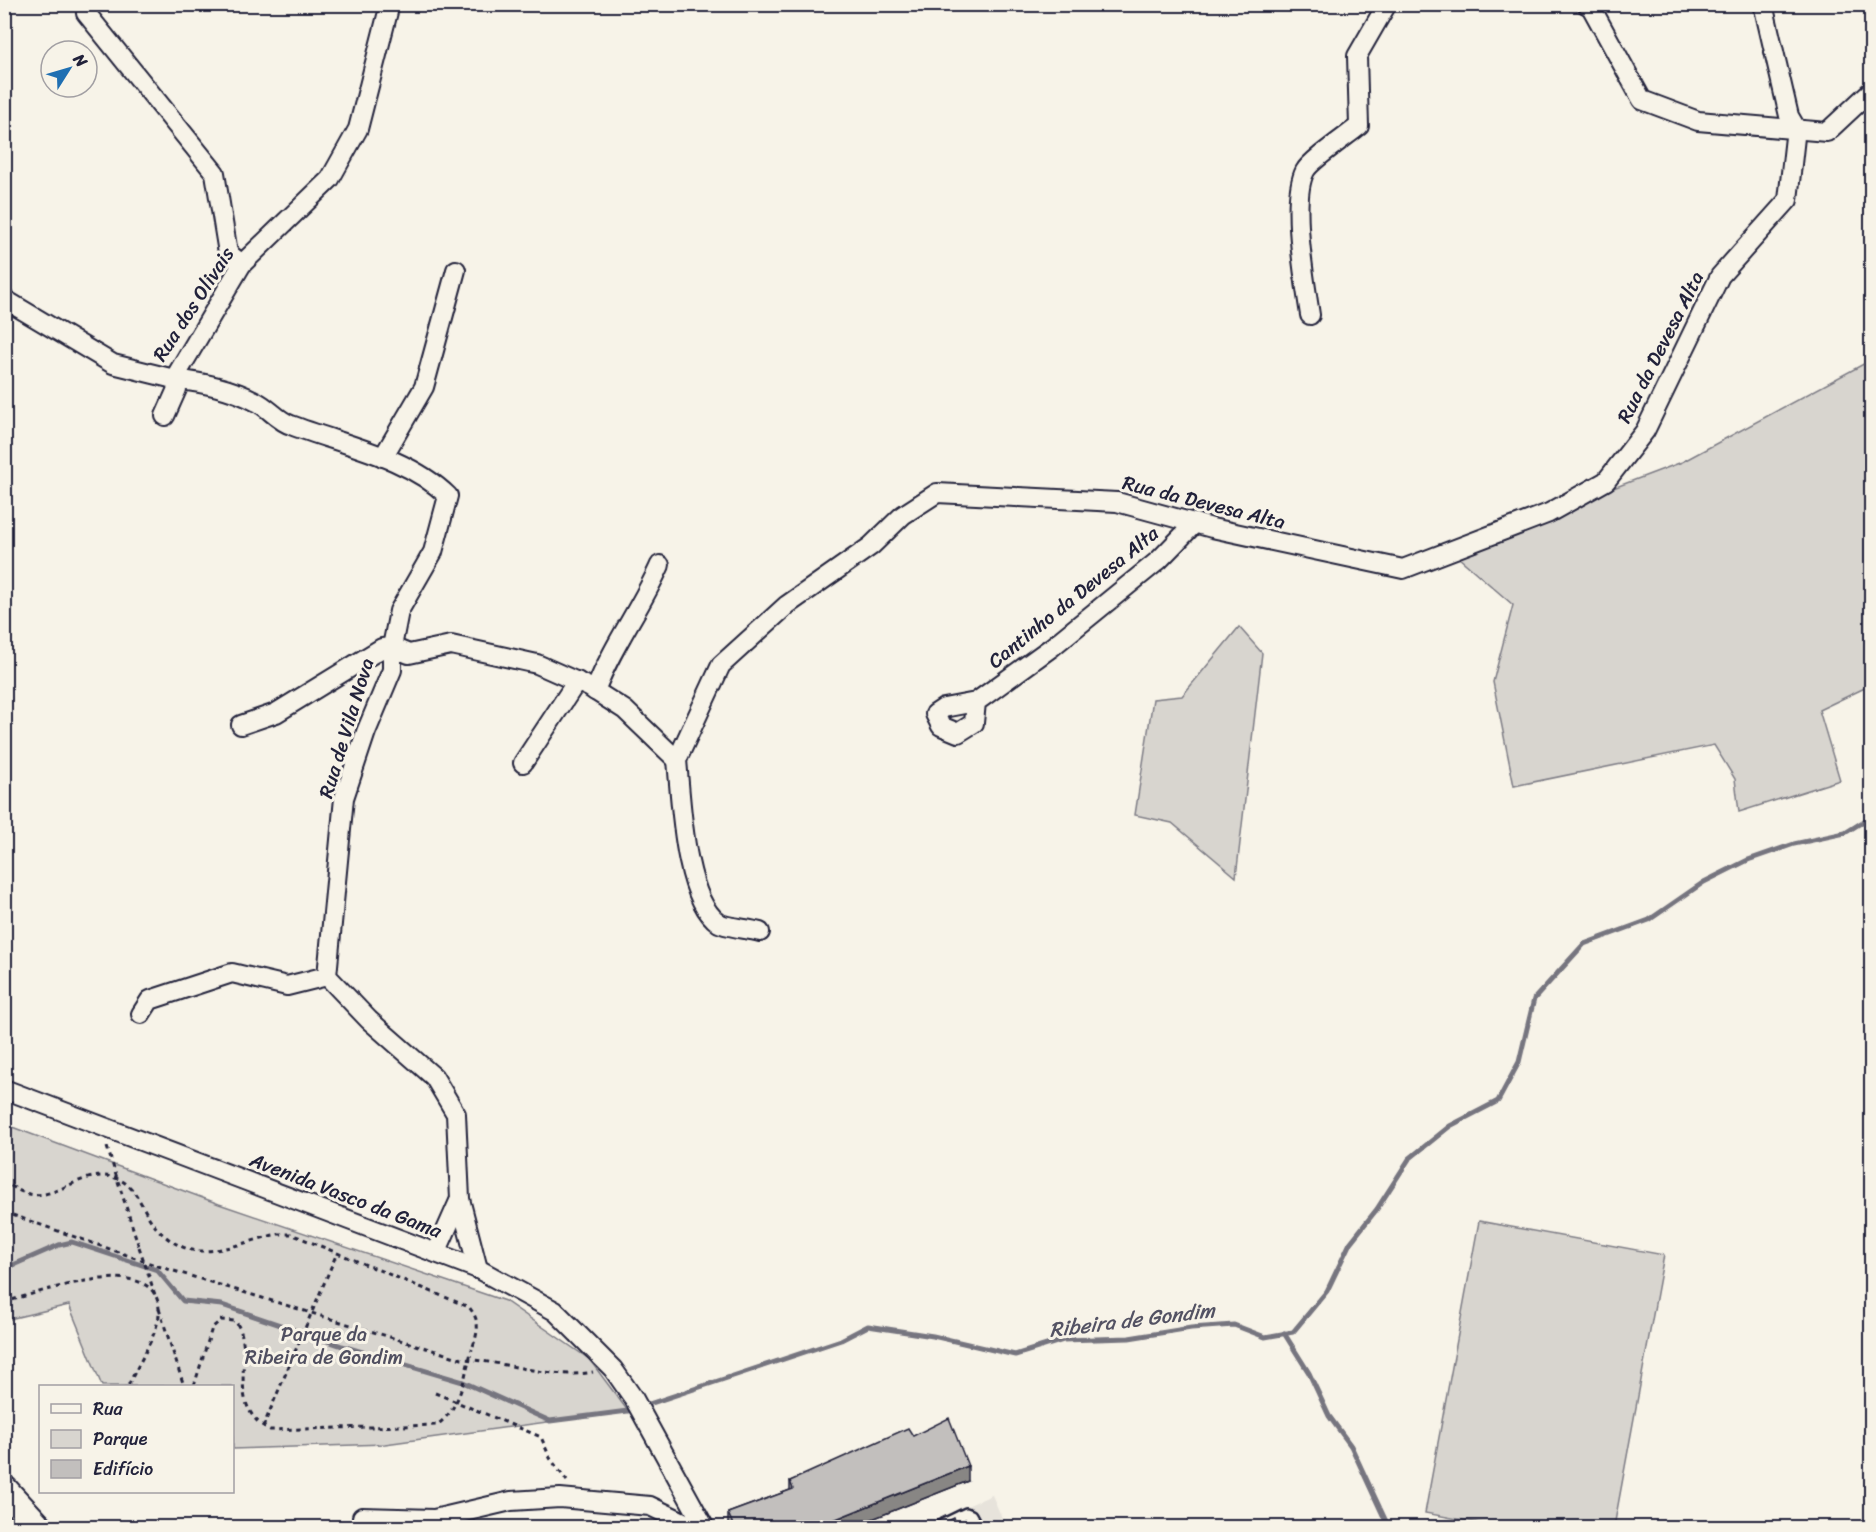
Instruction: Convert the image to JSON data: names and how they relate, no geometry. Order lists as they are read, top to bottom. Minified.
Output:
{"streets":{"street":["Rua dos Olivais","Rua da Devesa Alta","Cantinho da Devesa Alta","Rua de Vila Nova","Avenida Vasco da Gama"]},"crossings":[["Rua dos Olivais","Rua de Vila Nova"],["Rua da Devesa Alta","Cantinho da Devesa Alta"]],"water":["Ribeira de Gondim"],"parks":["Parque da Ribeira de Gondim"],"legend":["Rua","Parque","Edifício"],"north":"top right"}
